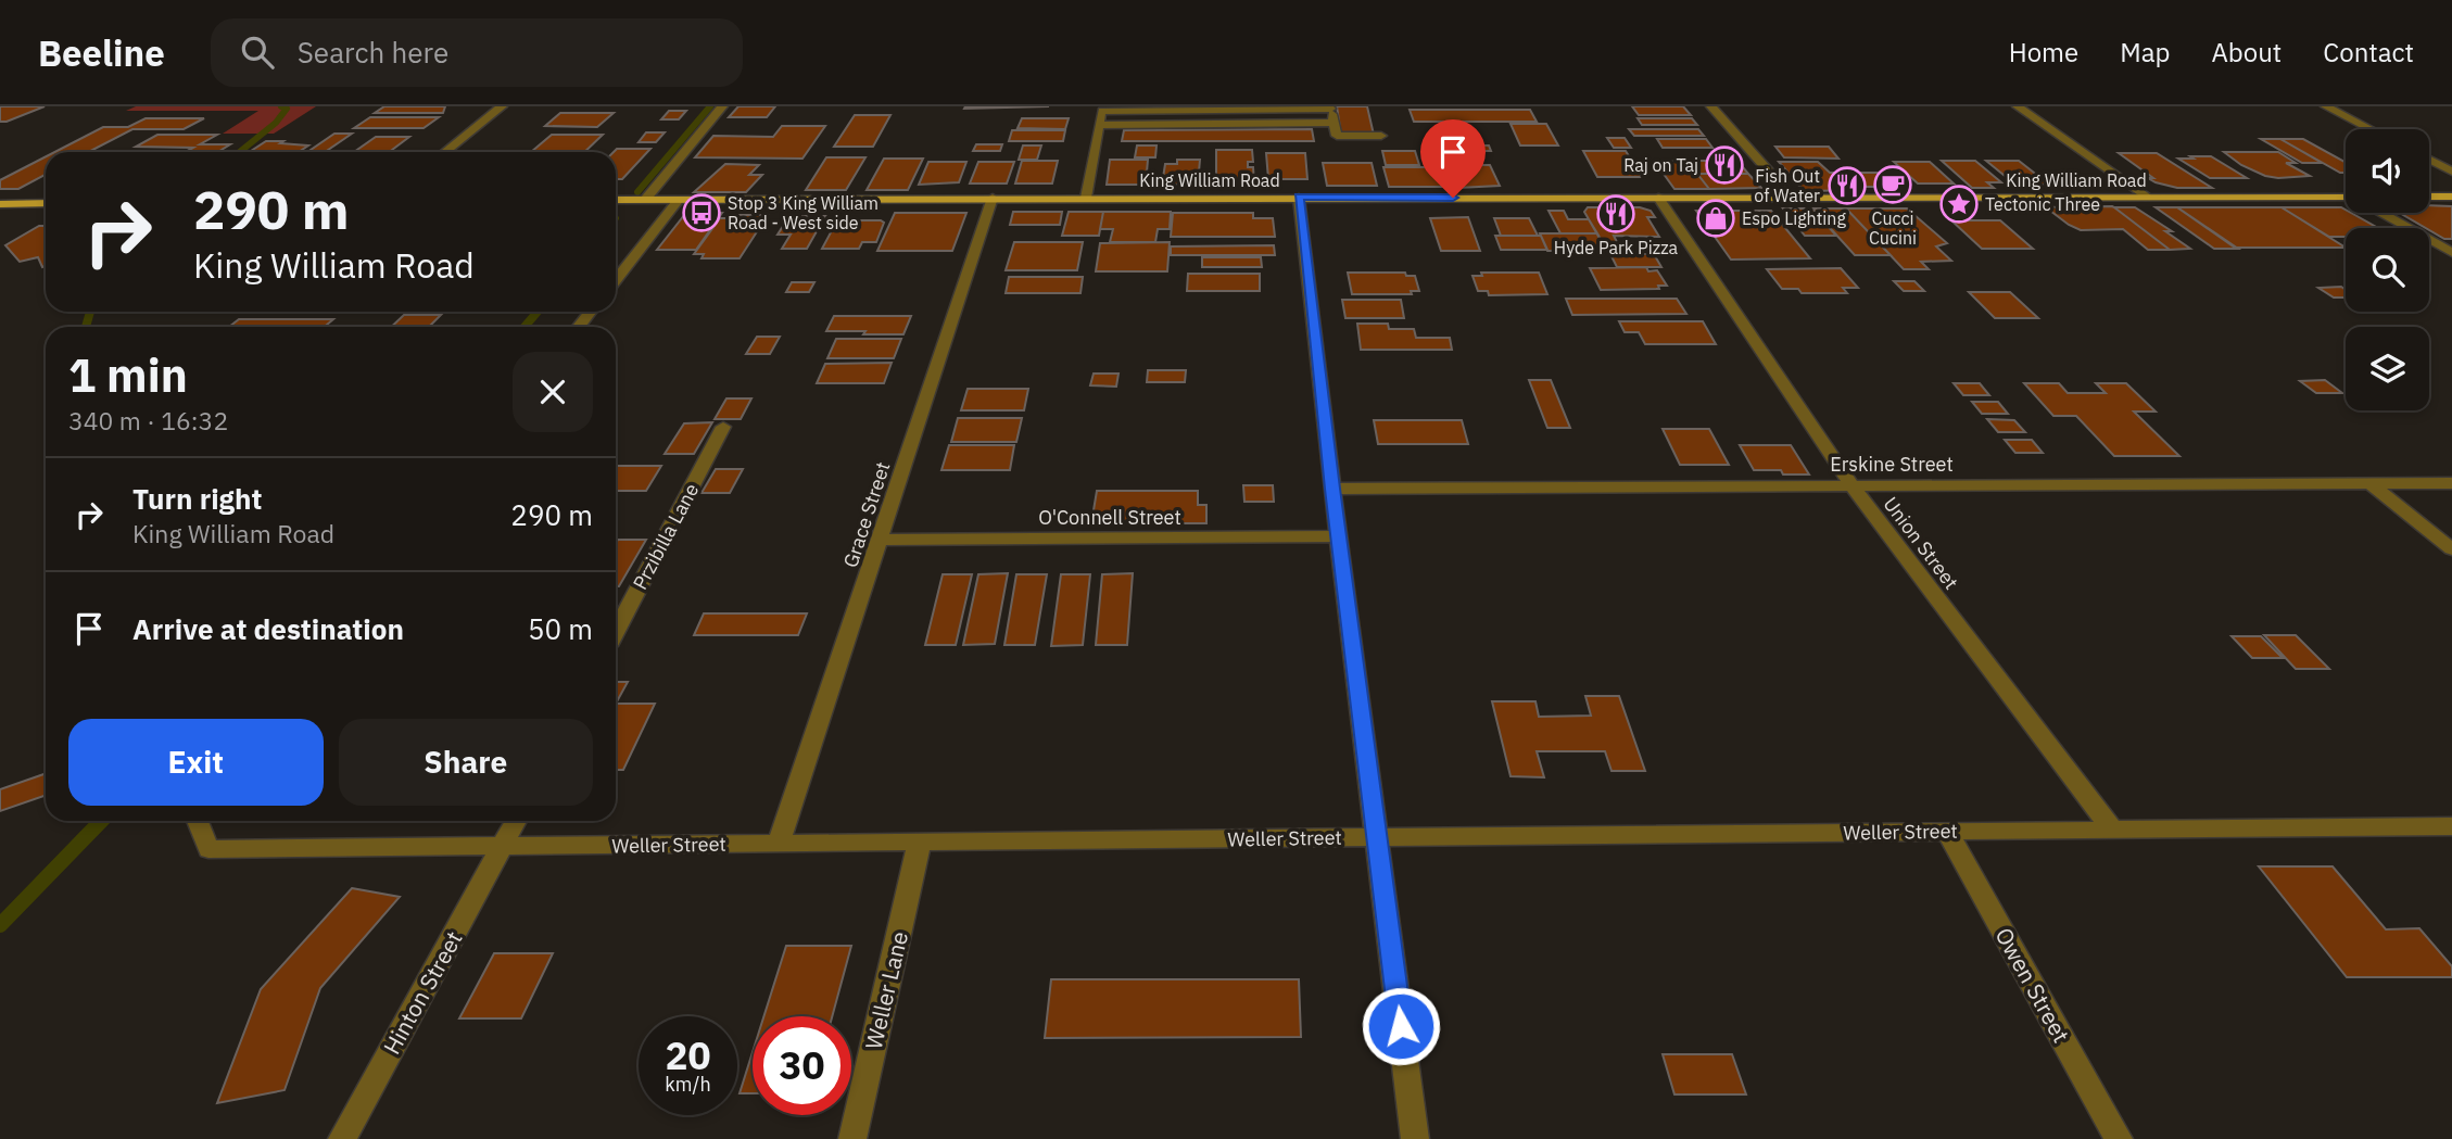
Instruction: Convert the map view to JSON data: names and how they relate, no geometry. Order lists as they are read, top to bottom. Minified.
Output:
{"streets":{"main road":["King William Road"],"street":["Erskine Street","Grace Street","O'Connell Street","Przibilla Lane","Union Street","Weller Street","Owen Street","Weller Lane","Hinton Street"]},"crossings":[["King William Road","Grace Street"],["King William Road","Union Street"],["Erskine Street","Union Street"],["Grace Street","O'Connell Street"],["Grace Street","Weller Street"],["Union Street","Weller Street"],["Weller Street","Owen Street"],["Weller Street","Weller Lane"],["Weller Street","Hinton Street"]],"places":{"restaurant":["Raj on Taj","Fish Out of Water","Hyde Park Pizza"],"cafe":["Cucci Cucini"],"place":["Tectonic Three"],"bus stop":["Stop 3 King William Road - West side"],"shop":["Espo Lighting"]},"page":{"header":"Beeline","search":"Search here","nav":["Home","Map","About","Contact"],"turn":["290 m","King William Road"],"heading":["1 min","340 m · 16:32"],"list":[{"name":"Turn right","note":"King William Road","value":"290 m"},{"name":"Arrive at destination","value":"50 m"}],"buttons":["Exit","Share"],"speed":"20 km/h","limit":"30"}}
